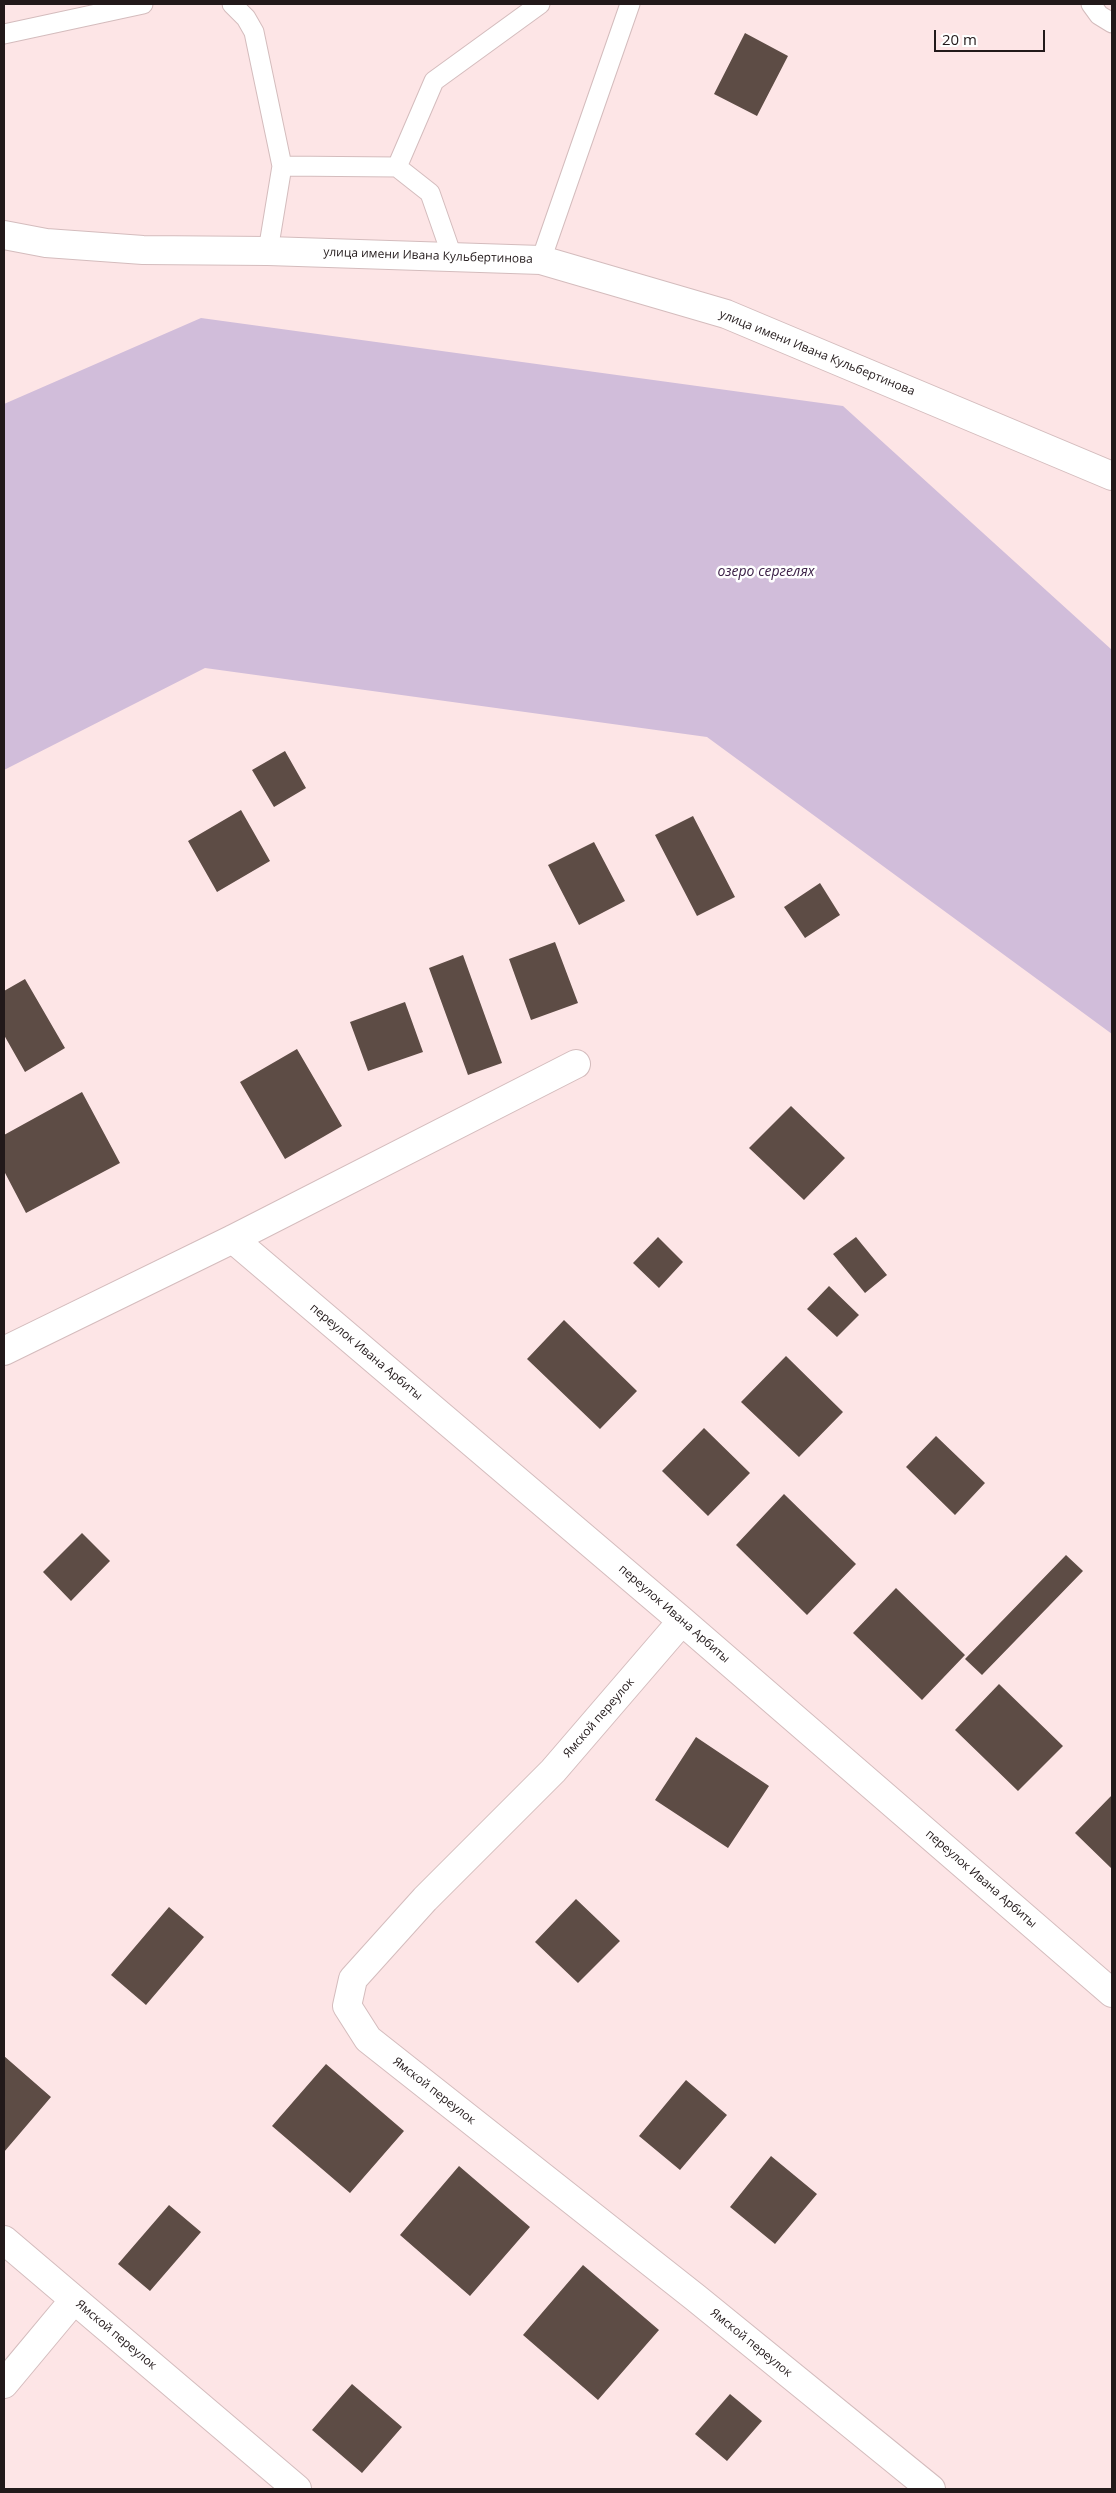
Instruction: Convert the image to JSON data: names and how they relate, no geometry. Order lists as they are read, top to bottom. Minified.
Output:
{"streets":{"street":["улица имени Ивана Кульбертинова","переулок Ивана Арбиты","Ямской переулок"]},"crossings":[["переулок Ивана Арбиты","Ямской переулок"]],"water":["озеро сергелях"],"scale_bar":"20 m"}
